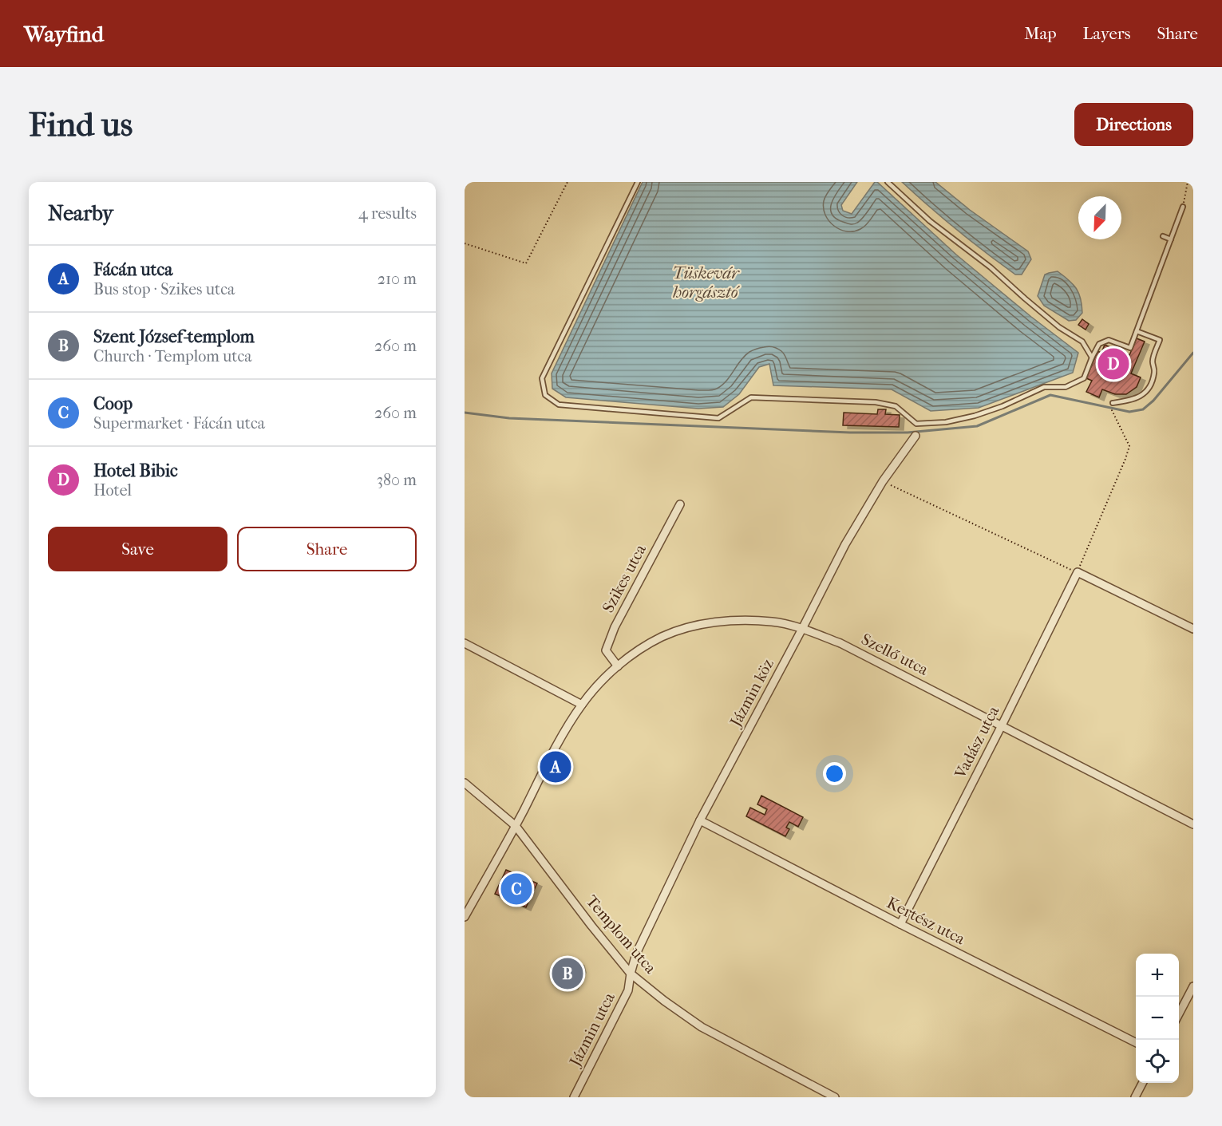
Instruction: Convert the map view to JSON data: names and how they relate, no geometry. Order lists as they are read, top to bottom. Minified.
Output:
{"streets":{"street":["Szikes utca","Szellő utca","Jázmin köz","Vadász utca","Kertész utca","Templom utca","Jázmin utca"]},"crossings":[["Szikes utca","Szellő utca"],["Szellő utca","Jázmin köz"],["Szellő utca","Vadász utca"],["Jázmin köz","Kertész utca"],["Jázmin köz","Templom utca"],["Jázmin köz","Jázmin utca"],["Vadász utca","Kertész utca"],["Templom utca","Jázmin utca"]],"water":["Tüskevár horgásztó"],"north":"bottom left","page":{"header":"Wayfind","nav":["Map","Layers","Share"],"buttons":["Directions",["Save","Share"]],"title":"Find us","heading":["Nearby","4 results"],"list":[{"mark":"A","name":"Fácán utca","note":"Bus stop · Szikes utca","value":"210 m"},{"mark":"B","name":"Szent József-templom","note":"Church · Templom utca","value":"260 m"},{"mark":"C","name":"Coop","note":"Supermarket · Fácán utca","value":"260 m"},{"mark":"D","name":"Hotel Bibic","note":"Hotel","value":"380 m"}],"pins":["D","A","C","B"],"map_buttons":["+","−"]}}
